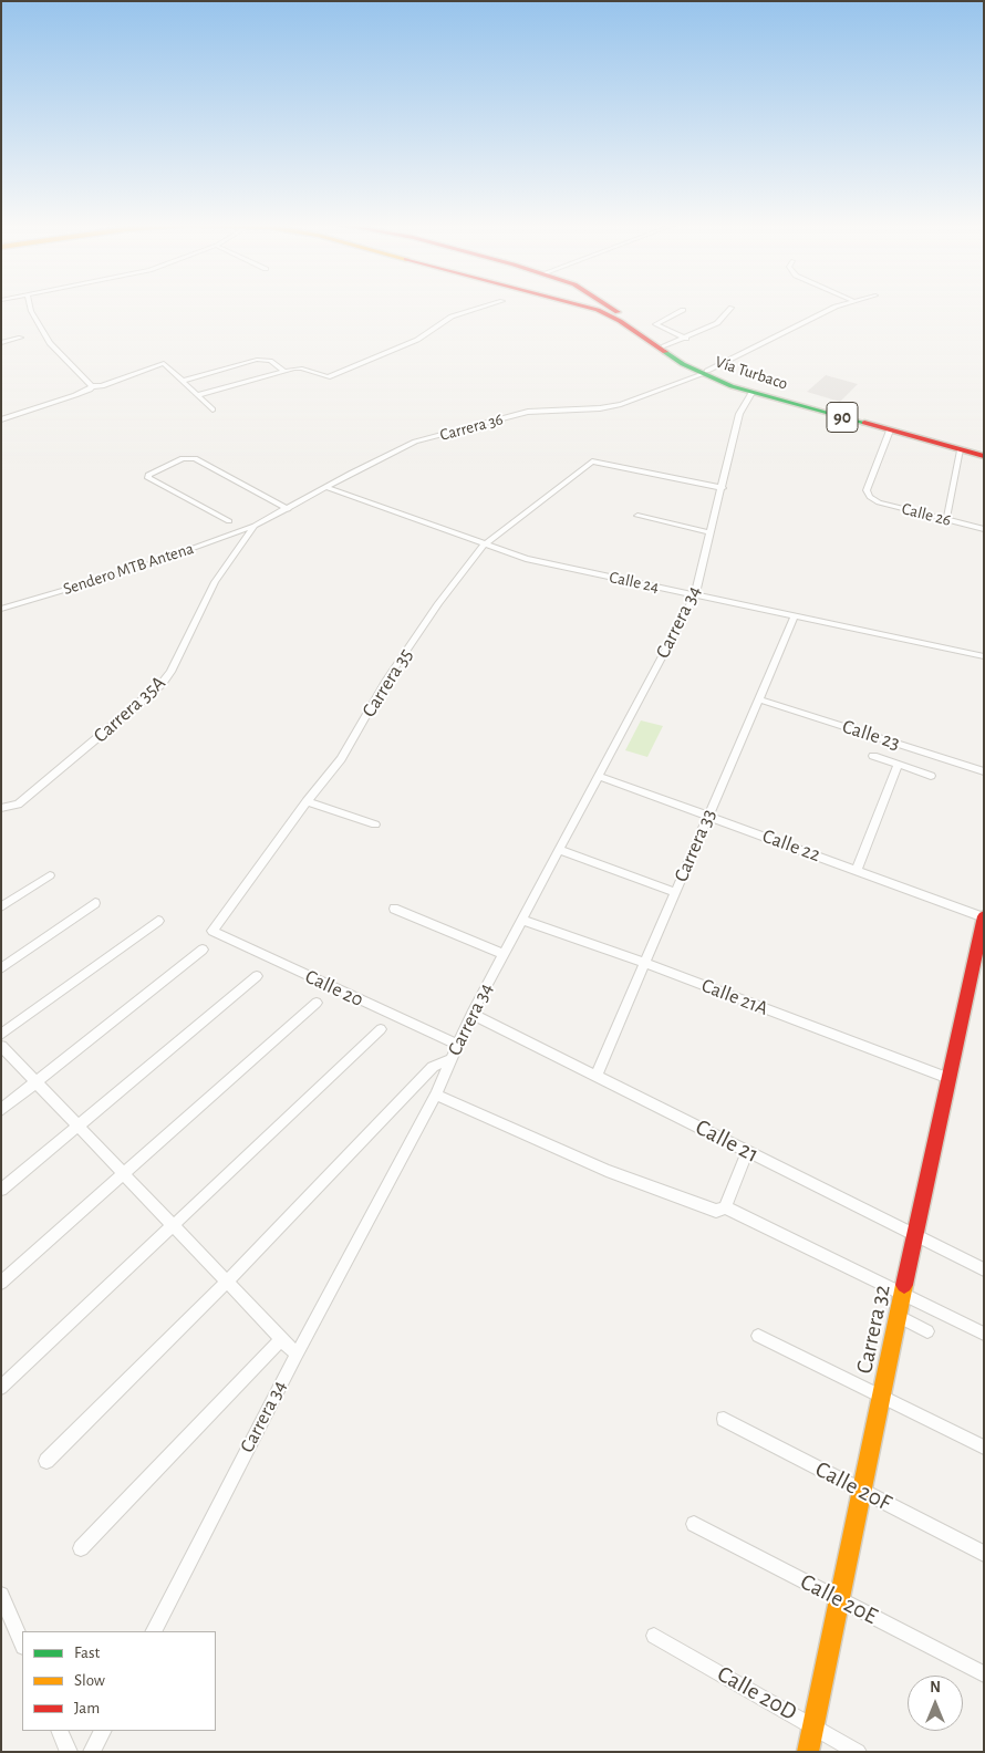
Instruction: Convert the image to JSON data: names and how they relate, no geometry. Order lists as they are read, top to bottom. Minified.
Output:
{"streets":{"main road":["Vía Turbaco","90","Carrera 32"],"street":["Carrera 36","Calle 26","Sendero MTB Antena","Calle 24","Carrera 34","Carrera 35","Carrera 35A","Calle 23","Carrera 33","Calle 22","Calle 20","Calle 21A","Calle 21","Calle 20F","Calle 20E","Calle 20D"]},"crossings":[["Vía Turbaco","Carrera 36"],["Vía Turbaco","Carrera 34"],["Carrera 36","Sendero MTB Antena"],["Carrera 36","Calle 24"],["Carrera 36","Carrera 35A"],["Sendero MTB Antena","Carrera 35A"],["Calle 24","Carrera 34"],["Calle 24","Carrera 35"],["Calle 24","Carrera 33"],["Carrera 34","Carrera 35"],["Carrera 34","Calle 22"],["Carrera 34","Calle 20"],["Carrera 34","Calle 21A"],["Carrera 34","Calle 21"],["Carrera 35","Calle 20"],["Calle 23","Carrera 33"],["Carrera 33","Calle 22"],["Carrera 33","Calle 21A"],["Carrera 33","Calle 21"],["Calle 22","Carrera 32"],["Calle 21A","Carrera 32"],["Calle 21","Carrera 32"],["Carrera 32","Calle 20F"],["Carrera 32","Calle 20E"],["Carrera 32","Calle 20D"]],"legend":["Fast","Slow","Jam"],"north":"top"}
